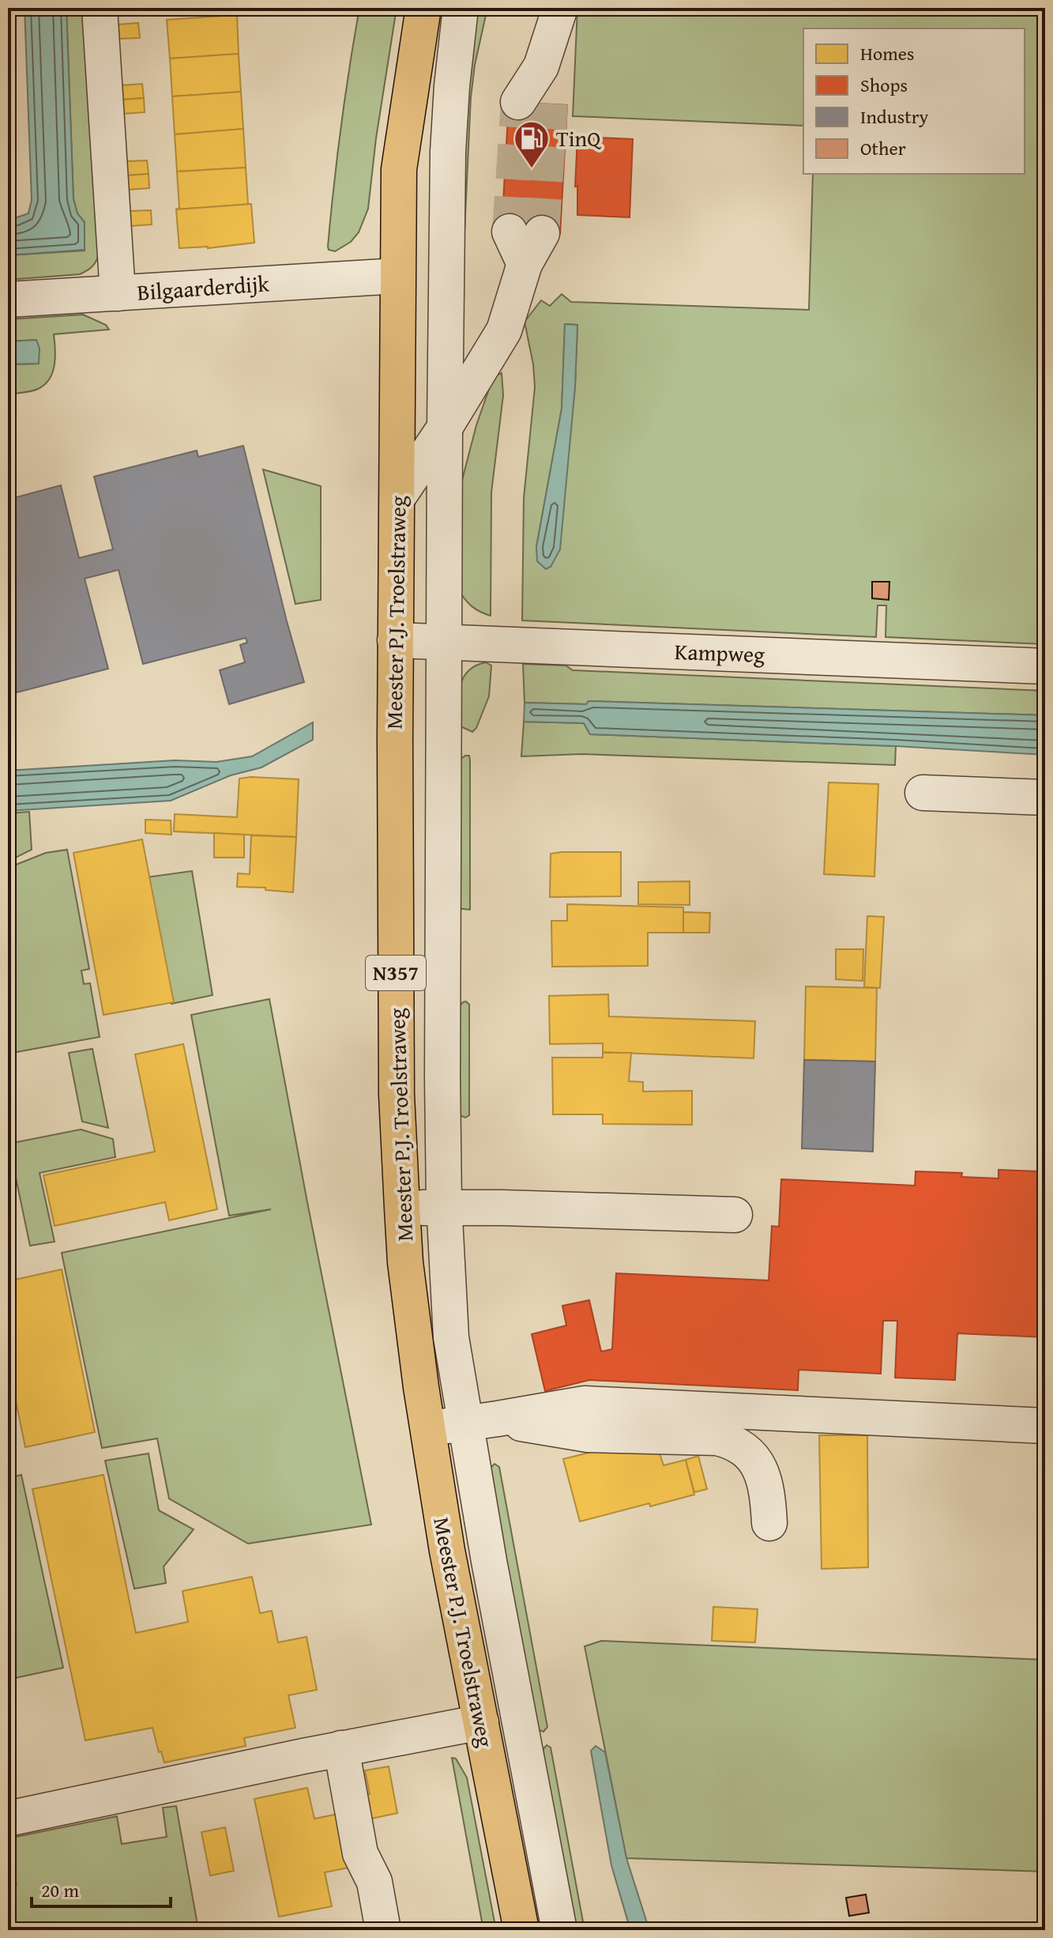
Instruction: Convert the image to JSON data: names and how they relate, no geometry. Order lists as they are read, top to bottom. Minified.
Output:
{"streets":{"main road":["Meester P.J. Troelstraweg","N357"],"street":["Bilgaarderdijk","Kampweg"]},"crossings":[["Bilgaarderdijk","Meester P.J. Troelstraweg"],["Meester P.J. Troelstraweg","Kampweg"]],"places":{"fuel station":["TinQ"]},"legend":["Homes","Shops","Industry","Other"],"scale_bar":"20 m"}
